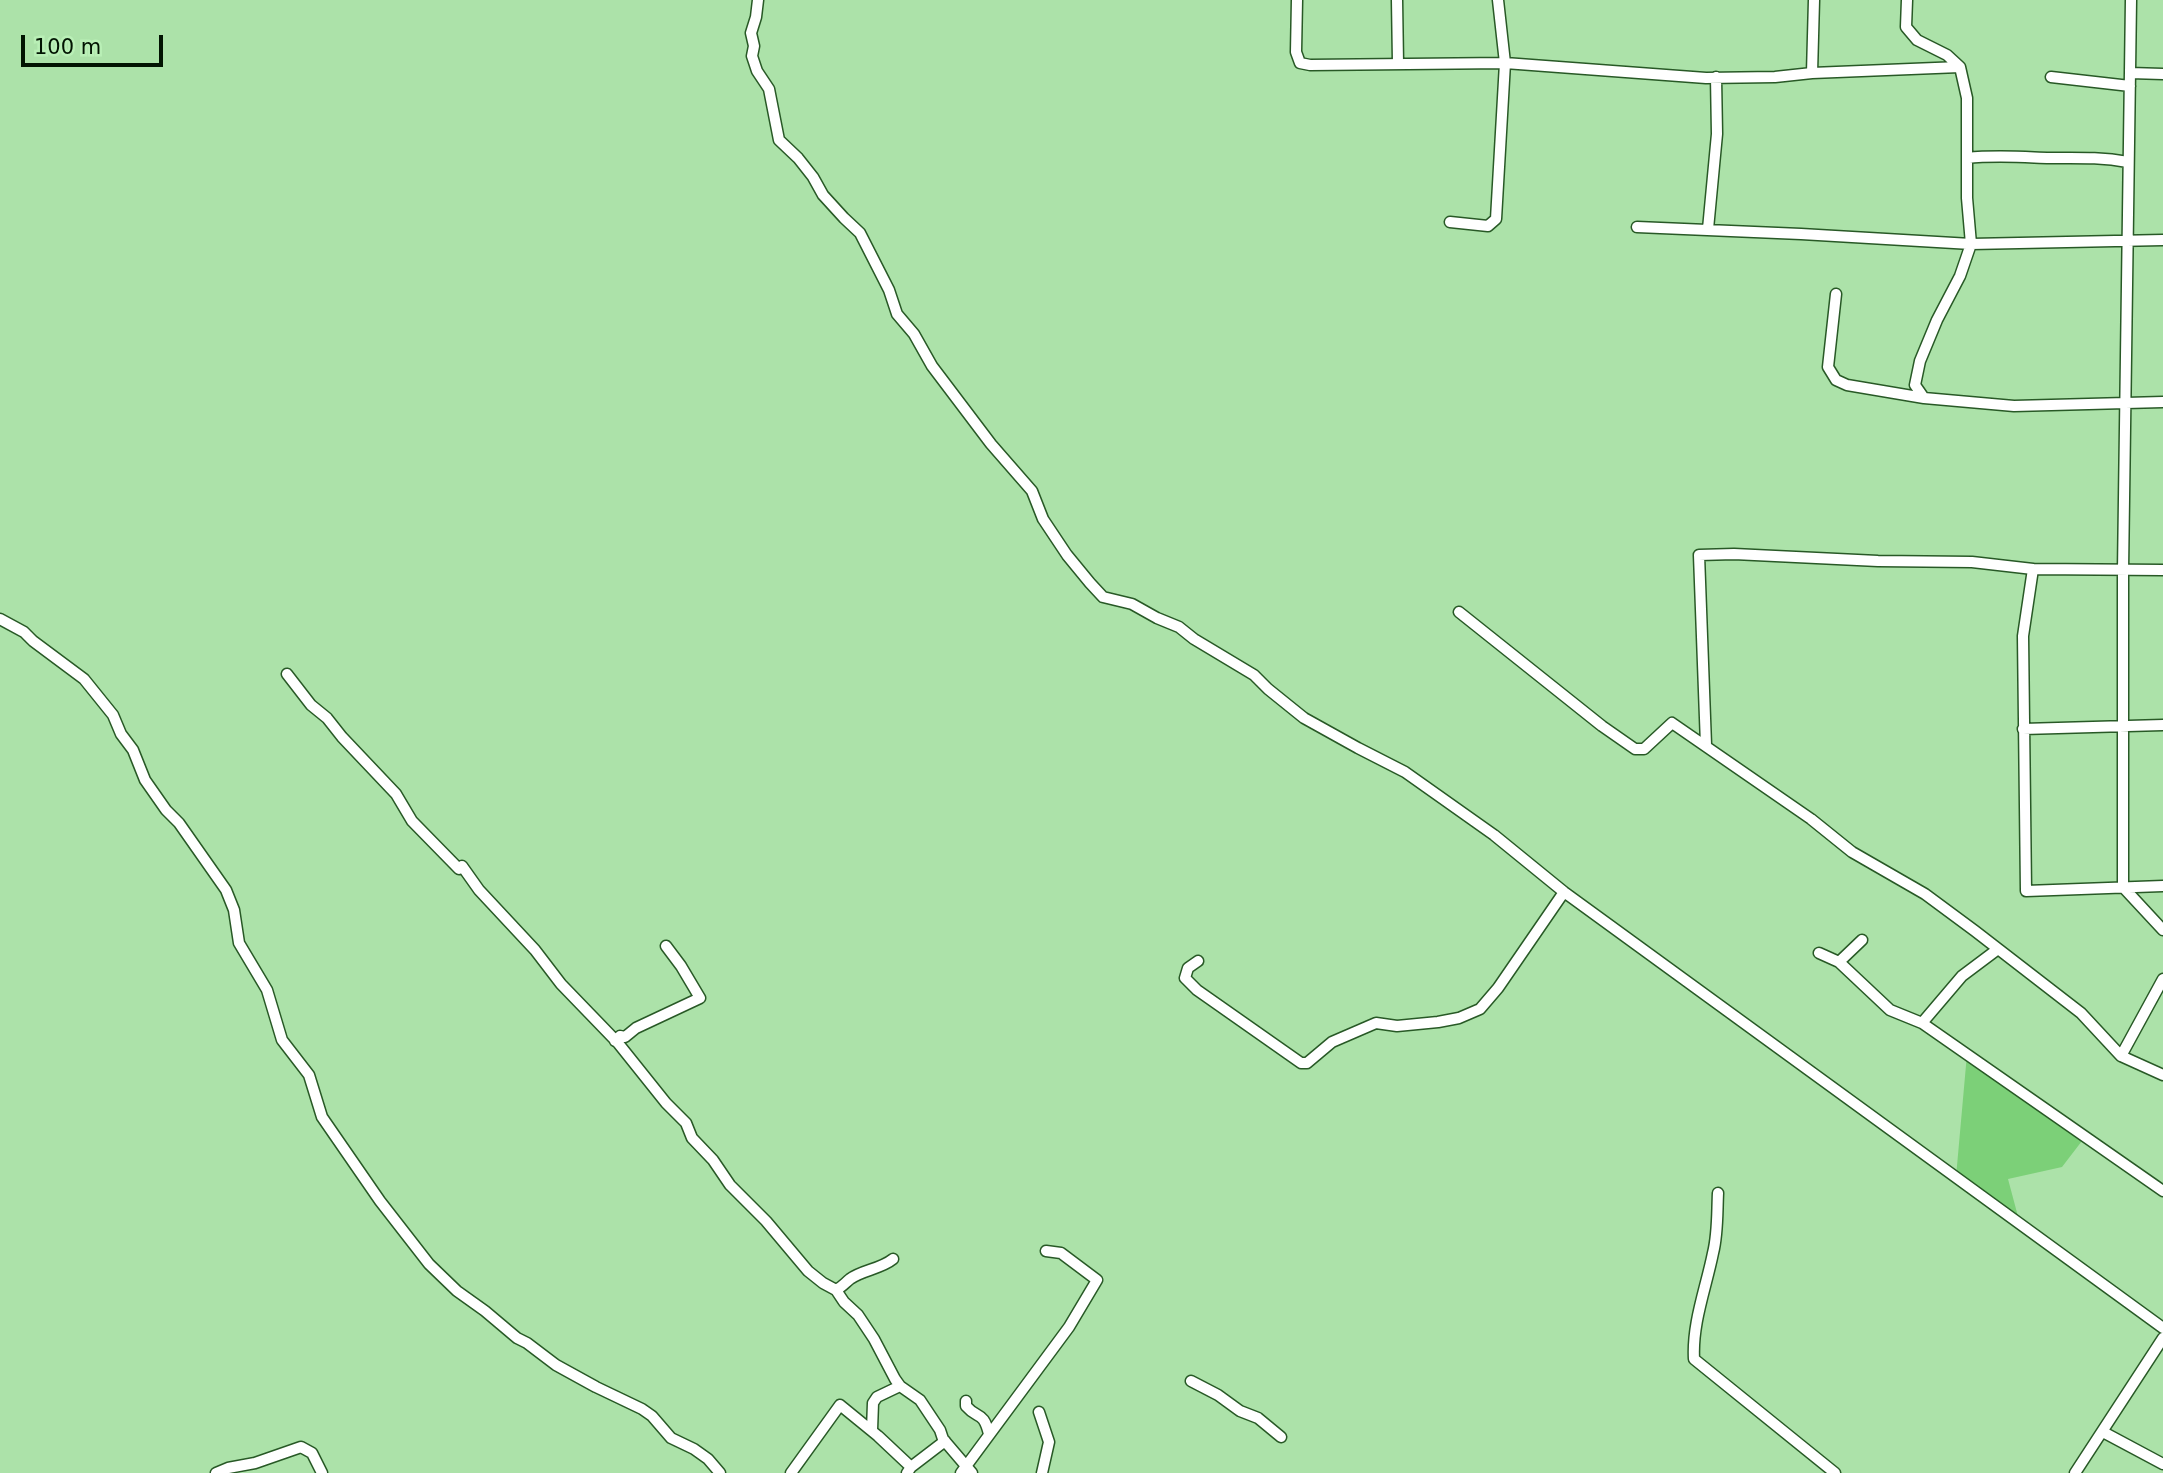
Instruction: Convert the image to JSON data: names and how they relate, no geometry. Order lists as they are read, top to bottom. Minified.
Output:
{"scale_bar":"100 m"}
